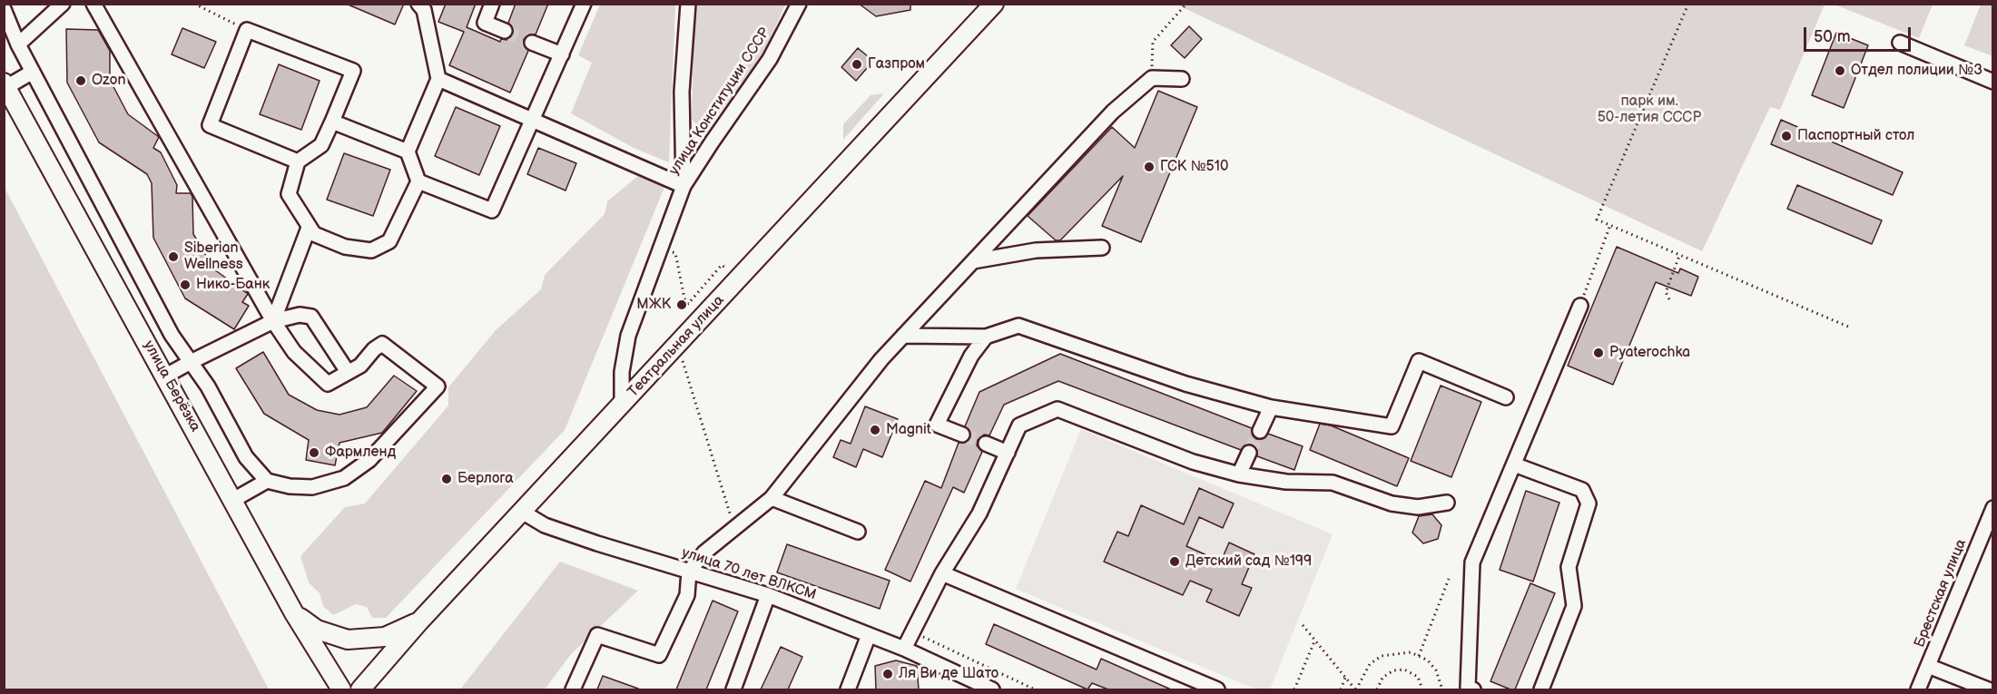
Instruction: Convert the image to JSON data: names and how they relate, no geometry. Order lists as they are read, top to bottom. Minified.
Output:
{"streets":{"main road":["Театральная улица","улица Берёзка"],"street":["улица Конституции СССР","улица 70 лет ВЛКСМ","Брестская улица"]},"crossings":[["улица Конституции СССР","Театральная улица"],["Театральная улица","улица 70 лет ВЛКСМ"]],"parks":["парк им. 50-летия СССР"],"places":["Газпром","Отдел полиции №3","Ozon","Паспортный стол","ГСК №510","Siberian Wellness","Нико-Банк","МЖК","Pyaterochka","Magnit","Фармленд","Берлога","Детский сад №199","Ля Ви де Шато"],"scale_bar":"50 m"}
